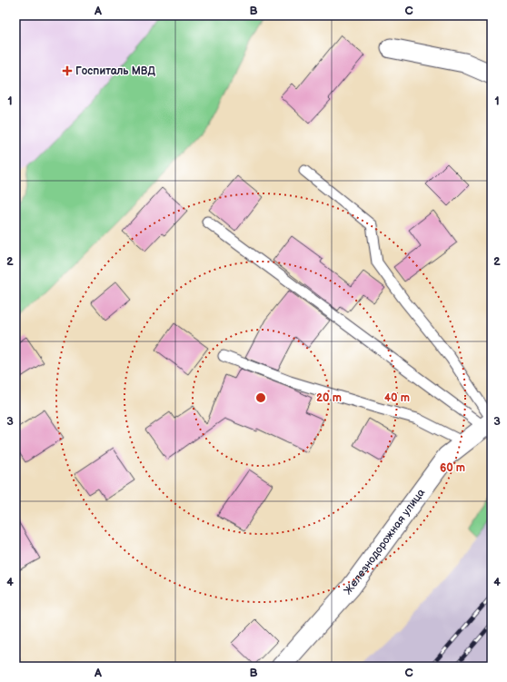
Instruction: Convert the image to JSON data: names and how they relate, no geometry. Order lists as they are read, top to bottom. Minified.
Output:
{"streets":{"street":["Железнодорожная улица"]},"places":{"health":["Госпиталь МВД"]},"grid":{"columns":["A","B","C"],"rows":["1","2","3","4"]},"rings":["20 m","40 m","60 m"]}
